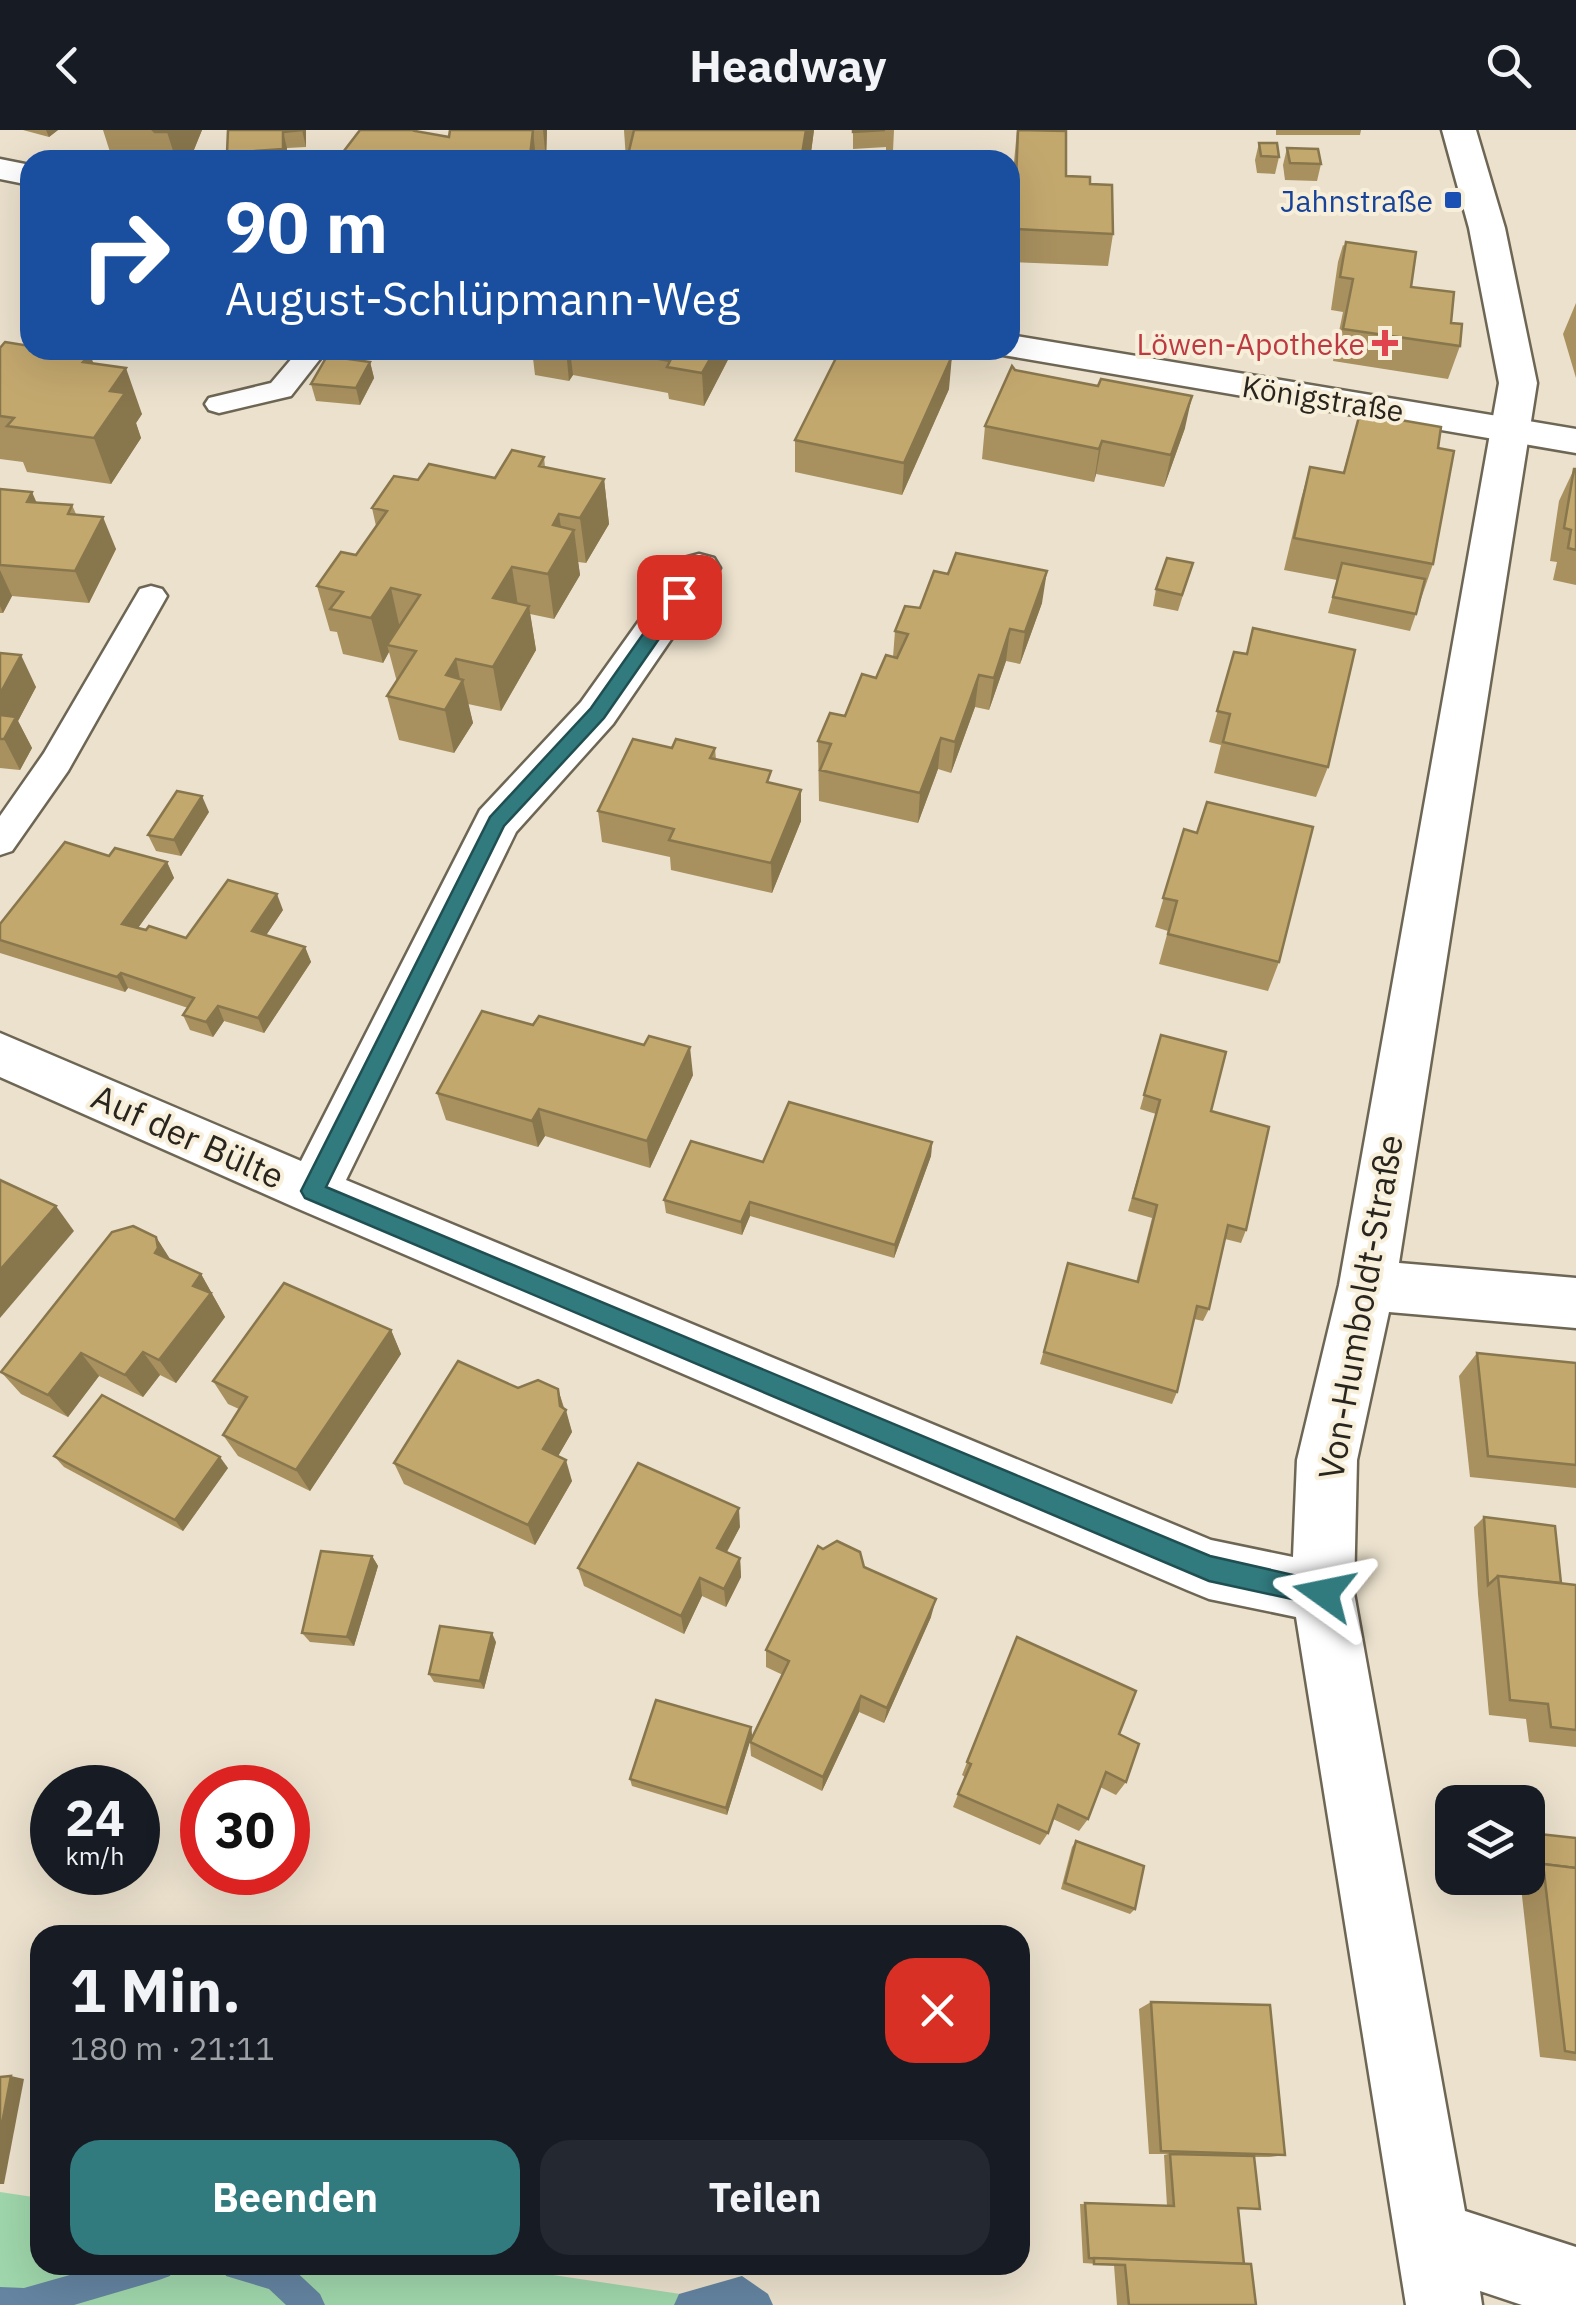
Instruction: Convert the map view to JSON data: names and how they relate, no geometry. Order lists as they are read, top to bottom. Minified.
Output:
{"streets":{"street":["Königstraße","Auf der Bülte","Von-Humboldt-Straße"]},"crossings":[["Königstraße","Von-Humboldt-Straße"],["Auf der Bülte","Von-Humboldt-Straße"]],"places":{"transit":["Jahnstraße"],"health":["Löwen-Apotheke"]},"page":{"header":"Headway","turn":["90 m","August-Schlüpmann-Weg"],"speed":"24 km/h","limit":"30","heading":["1 Min.","180 m · 21:11"],"buttons":["Beenden","Teilen"]}}
